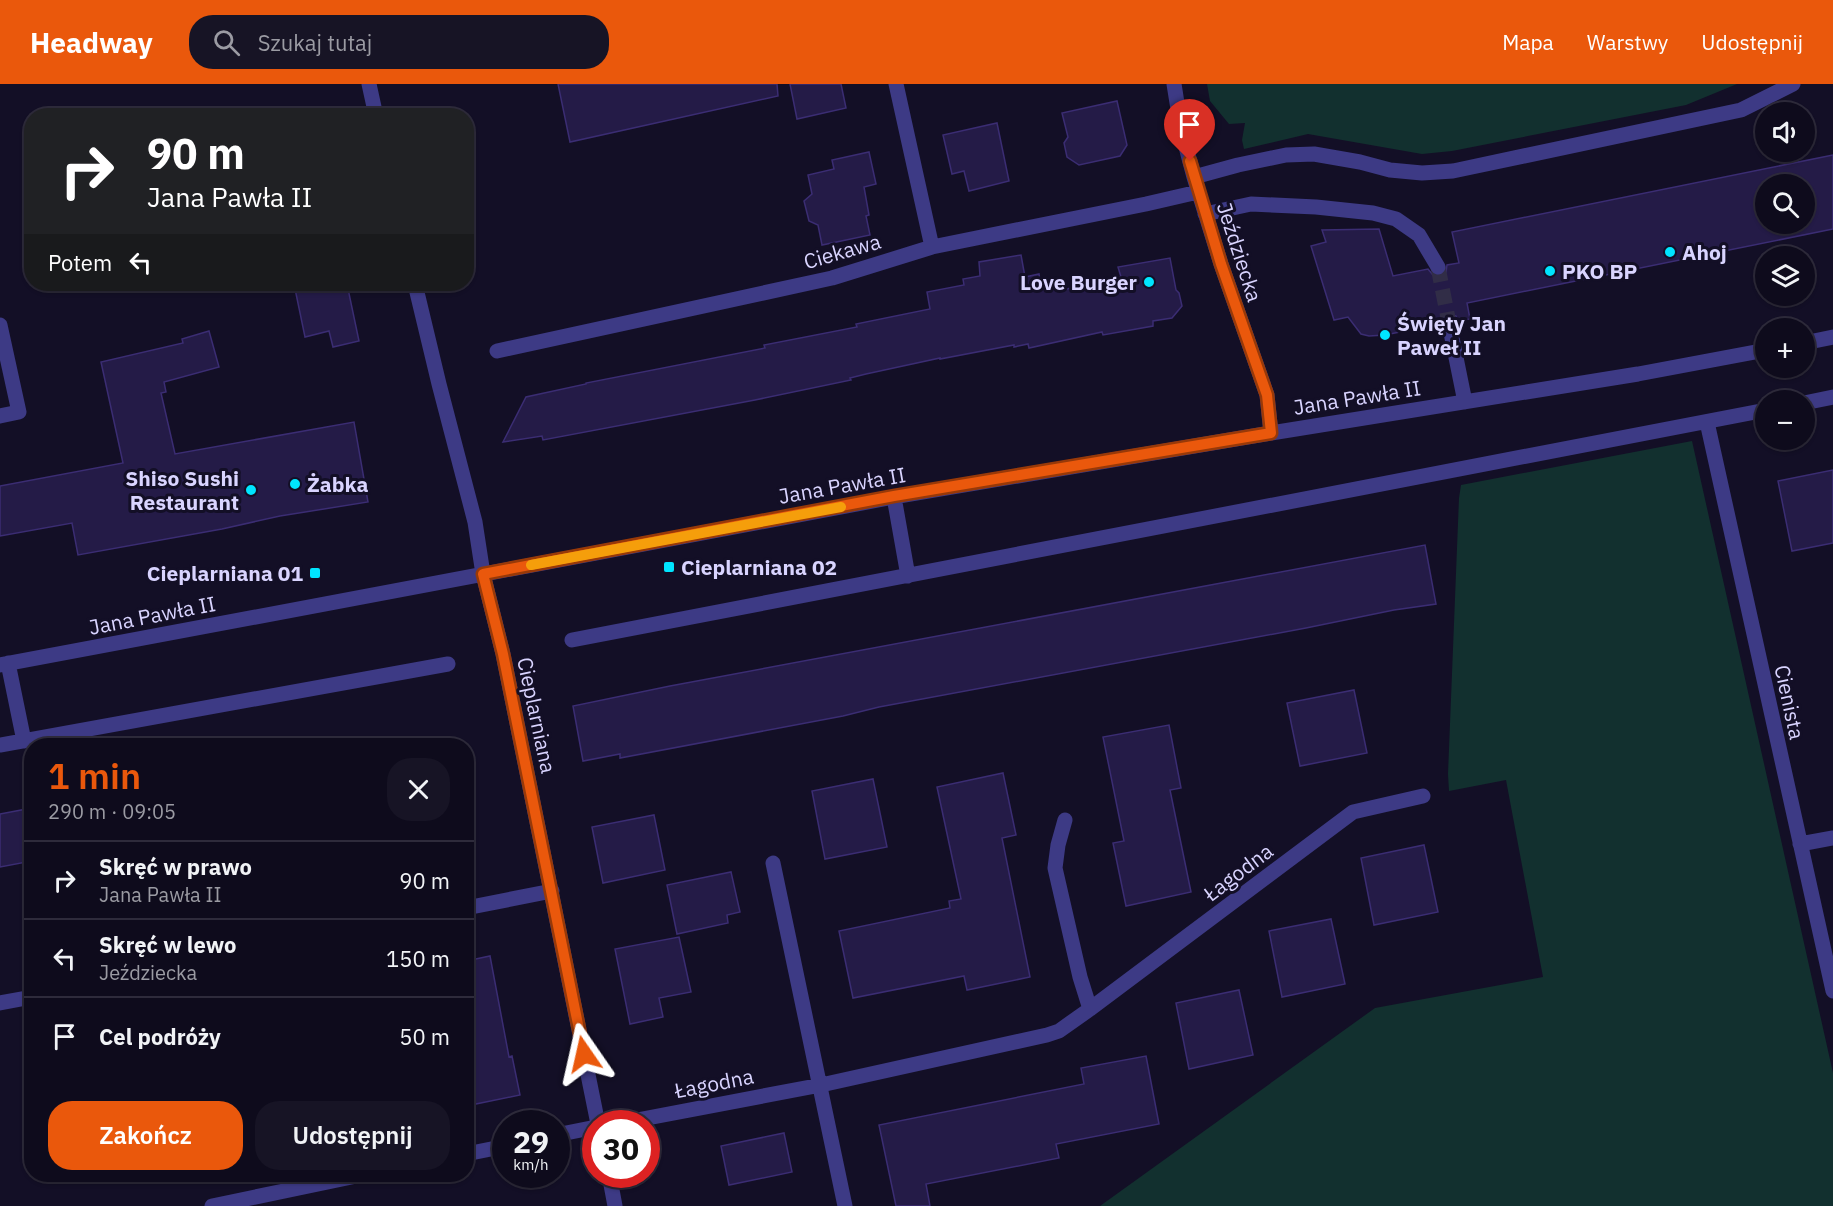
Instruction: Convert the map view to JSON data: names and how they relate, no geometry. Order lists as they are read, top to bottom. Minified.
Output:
{"streets":{"street":["Ciekawa","Jeździecka","Jana Pawła II","Cienista","Cieplarniana","Łagodna"]},"crossings":[["Ciekawa","Jeździecka"],["Jeździecka","Jana Pawła II"],["Jana Pawła II","Cieplarniana"]],"places":{"other":["Ahoj","PKO BP","Love Burger","Święty Jan Paweł II","Żabka","Shiso Sushi Restaurant"],"transit":["Cieplarniana 02","Cieplarniana 01"]},"page":{"header":"Headway","search":"Szukaj tutaj","nav":["Mapa","Warstwy","Udostępnij"],"map_buttons":["+","−"],"turn":["90 m","Jana Pawła II"],"then":"Potem","heading":["1 min","290 m · 09:05"],"list":[{"name":"Skręć w prawo","note":"Jana Pawła II","value":"90 m"},{"name":"Skręć w lewo","note":"Jeździecka","value":"150 m"},{"name":"Cel podróży","value":"50 m"}],"buttons":["Zakończ","Udostępnij"],"speed":"29 km/h","limit":"30"}}
